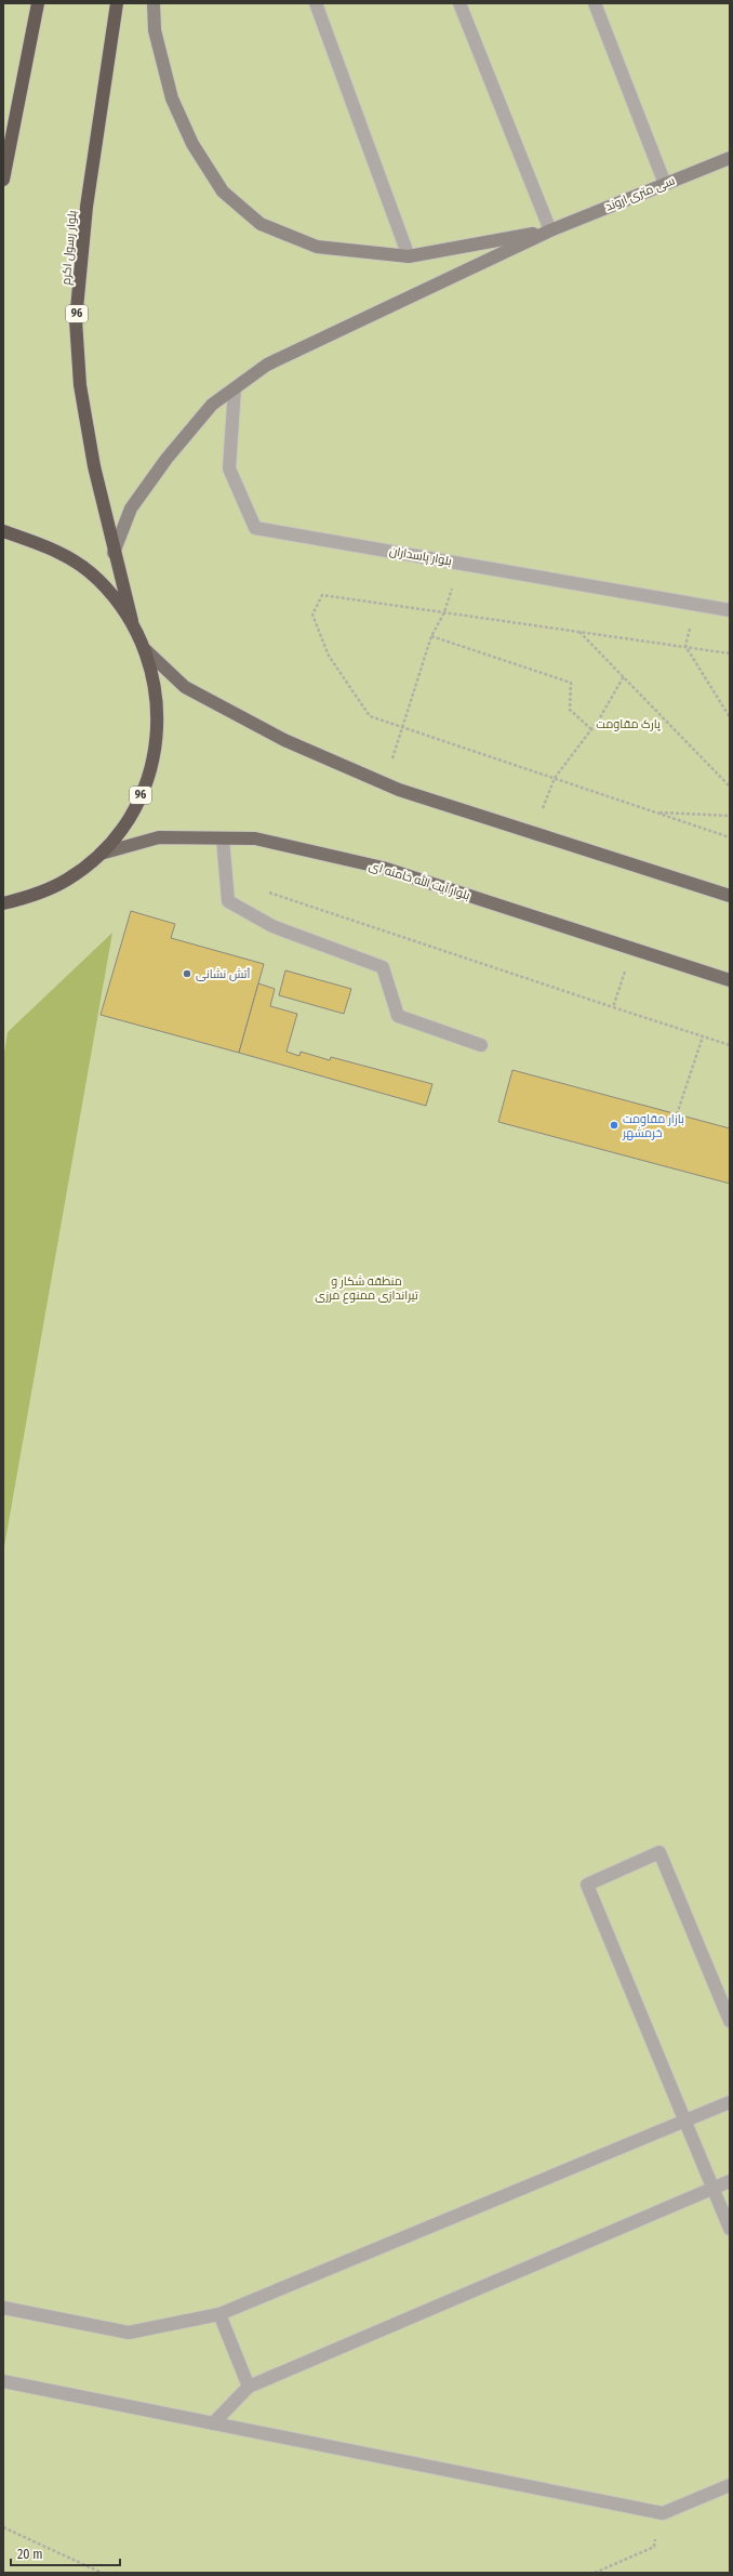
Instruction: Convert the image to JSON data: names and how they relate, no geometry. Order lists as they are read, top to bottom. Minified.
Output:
{"streets":{"highway":["بلوار رسول اکرم","96"],"main road":["بلوار آیت الله خامنه ای"],"street":["سی متری اروند","بلوار پاسداران"]},"crossings":[["بلوار رسول اکرم","96"],["96","بلوار آیت الله خامنه ای"]],"parks":["پارک مقاومت","منطقه شکار و تیراندازی ممنوع مرزی"],"places":["آتش نشانی","بازار مقاومت خرمشهر"],"scale_bar":"20 m"}
